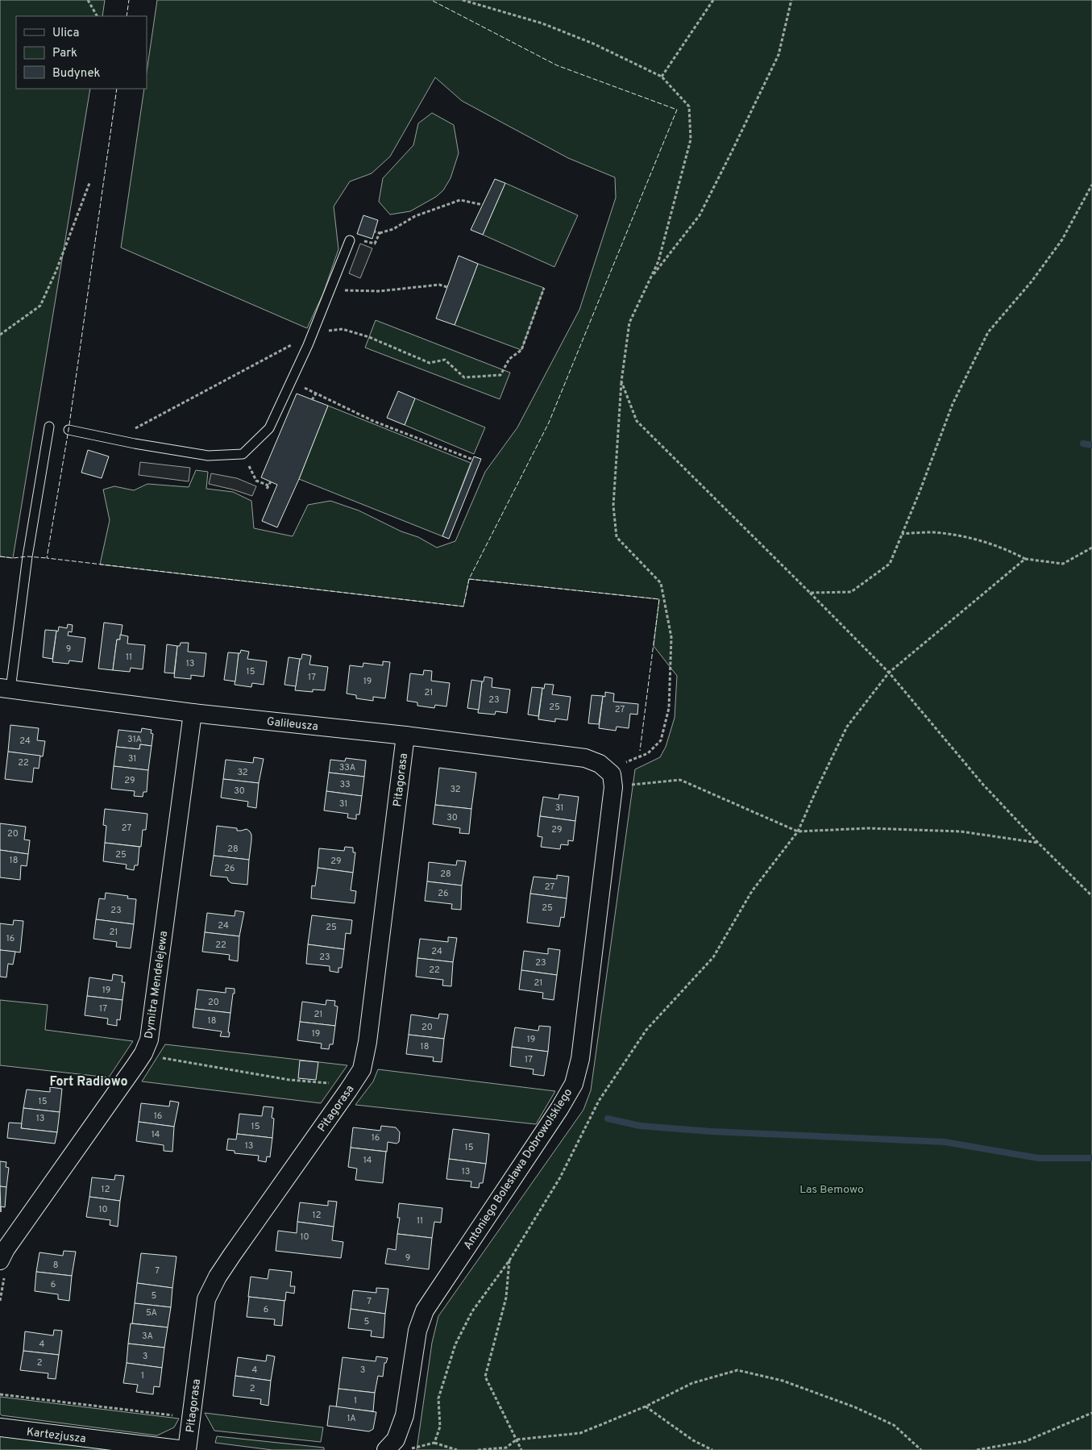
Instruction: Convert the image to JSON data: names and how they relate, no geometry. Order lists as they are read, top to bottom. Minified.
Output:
{"streets":{"street":["Galileusza","Pitagorasa","Dymitra Mendelejewa","Antoniego Bolesława Dobrowolskiego","Kartezjusza"]},"crossings":[["Galileusza","Pitagorasa"],["Galileusza","Dymitra Mendelejewa"],["Galileusza","Antoniego Bolesława Dobrowolskiego"],["Pitagorasa","Kartezjusza"]],"districts":["Fort Radiowo"],"parks":["Las Bemowo"],"house_numbers":["9","11","13","15","17","19","21","23","25","27","31A","24","31","22","33A","32","29","33","32","30","31","31","30","27","29","20","28","25","18","29","26","28","27","26","25","23","24","25","21","16","22","24","23","23","22","21","19","20","17","21","18","20","19","19","18","17","15","16","13","15","14","16","13","15","14","13","12","10","12","11","10","9","8","7","6","5","7","6","5A","5","3A","4","3","2","4","3","1","2","1","1A"],"legend":["Ulica","Park","Budynek"]}
